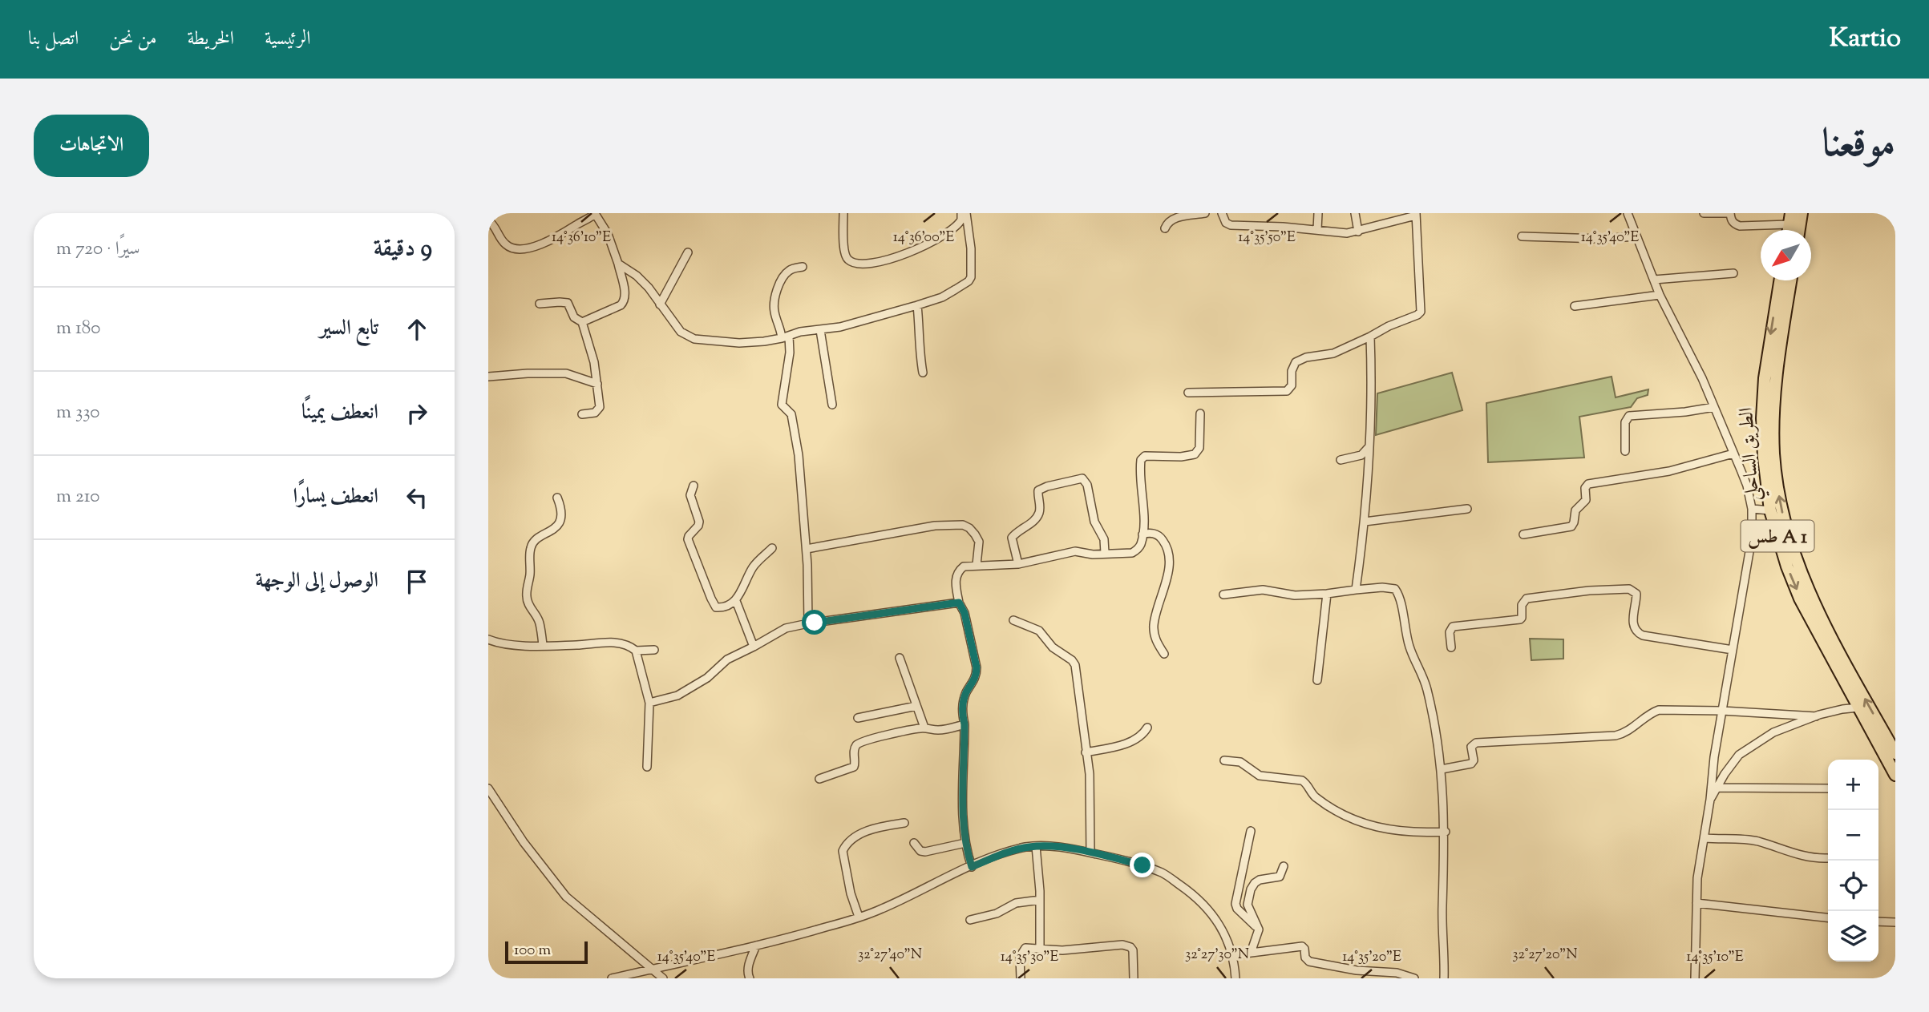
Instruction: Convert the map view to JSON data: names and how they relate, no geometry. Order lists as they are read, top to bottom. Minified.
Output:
{"streets":{"highway":["الطريق الساحلي","طس A 1"]},"scale_bar":"100 m","north":"bottom left","page":{"header":"Kartio","nav":["الرئيسية","الخريطة","من نحن","اتصل بنا"],"title":"موقعنا","buttons":"الاتجاهات","heading":["9 دقيقة","سيرًا · 720 m"],"list":[["تابع السير","180 m"],["انعطف يمينًا","330 m"],["انعطف يسارًا","210 m"],"الوصول إلى الوجهة"],"map_buttons":["+","−"],"scale":"100 m"},"coordinates":["14°36'10\"E","14°36'00\"E","14°35'50\"E","14°35'40\"E","32°27'40\"N","32°27'30\"N","32°27'20\"N","14°35'30\"E","14°35'20\"E","14°35'10\"E"]}
